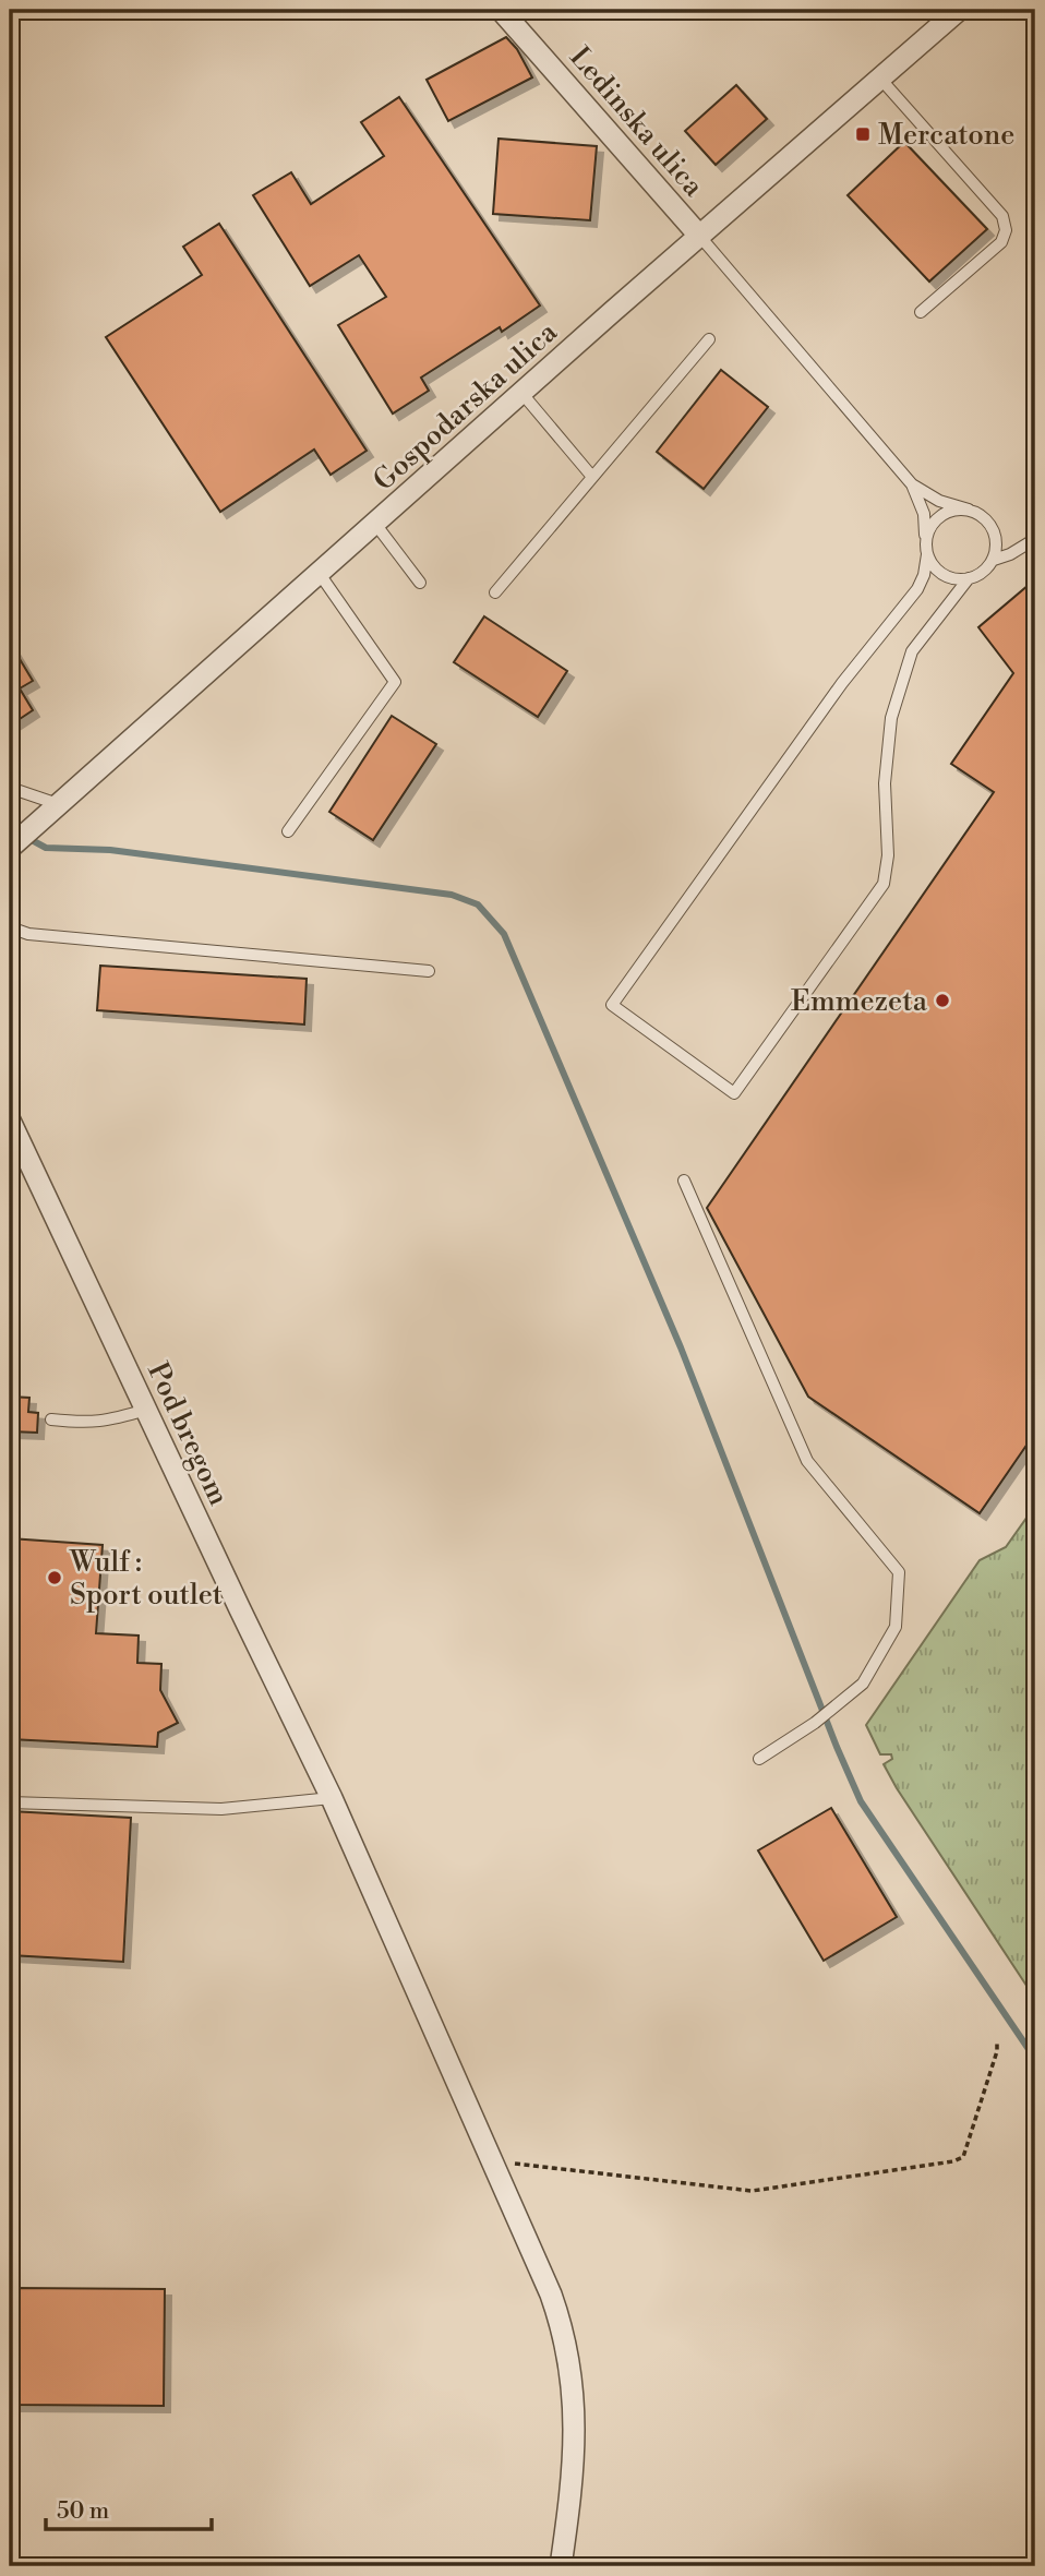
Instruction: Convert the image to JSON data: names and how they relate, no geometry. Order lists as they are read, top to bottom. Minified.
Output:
{"streets":{"street":["Ledinska ulica","Gospodarska ulica","Pod bregom"]},"crossings":[["Ledinska ulica","Gospodarska ulica"]],"places":{"transit":["Mercatone"],"other":["Emmezeta","Wulf : Sport outlet"]},"scale_bar":"50 m"}
